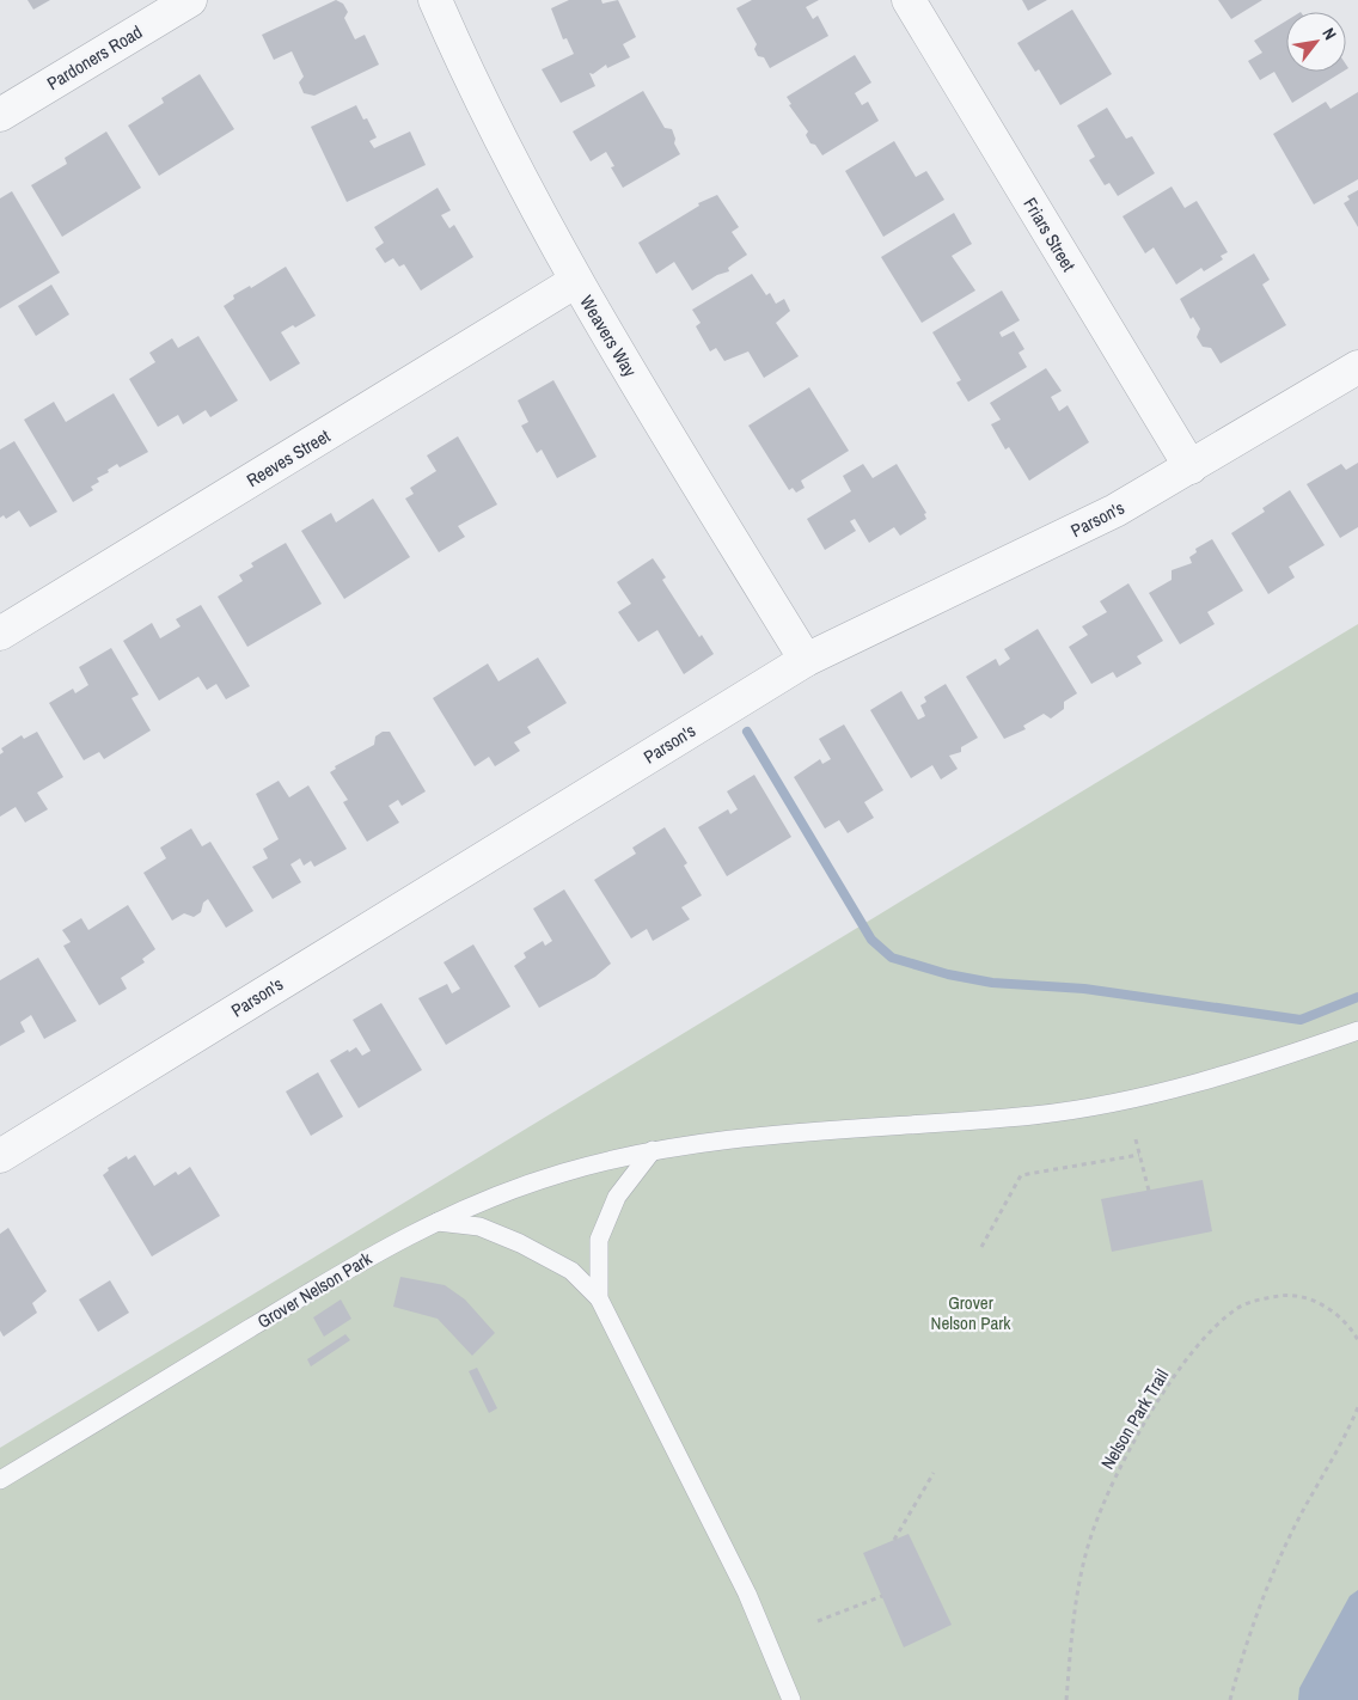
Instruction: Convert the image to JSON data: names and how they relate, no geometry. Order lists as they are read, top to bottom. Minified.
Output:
{"streets":{"street":["Pardoners Road","Friars Street","Weavers Way","Reeves Street","Parson's"],"lane":["Grover Nelson Park"],"path":["Nelson Park Trail"]},"crossings":[["Friars Street","Parson's"],["Weavers Way","Reeves Street"],["Weavers Way","Parson's"]],"parks":["Grover Nelson Park"],"north":"top right"}
